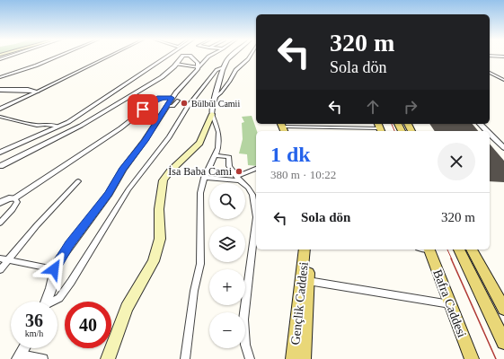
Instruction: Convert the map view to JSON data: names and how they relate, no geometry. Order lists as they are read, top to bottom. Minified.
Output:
{"streets":{"main road":["Gençlik Caddesi","Bafra Caddesi"]},"places":["Bülbül Camii","İsa Baba Cami"],"page":{"turn":["320 m","Sola dön"],"heading":["1 dk","380 m · 10:22"],"map_buttons":["+","−"],"list":[{"name":"Sola dön","value":"320 m"}],"speed":"36 km/h","limit":"40"}}
